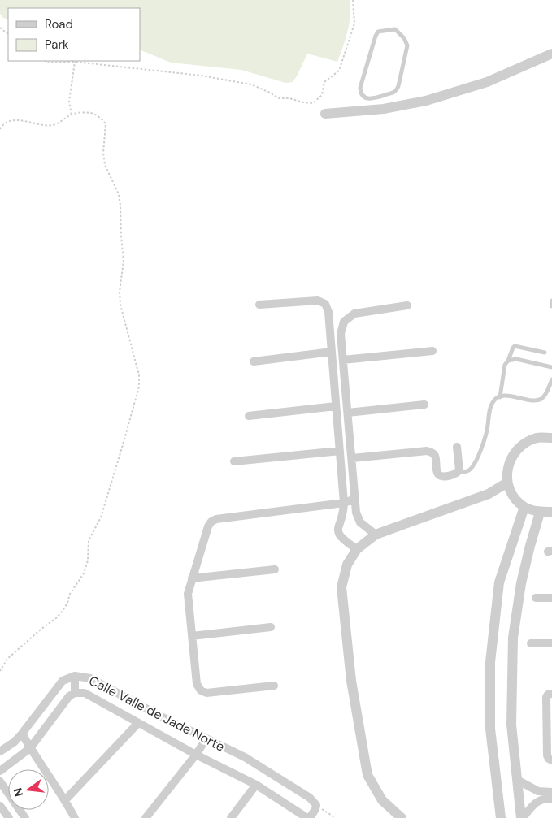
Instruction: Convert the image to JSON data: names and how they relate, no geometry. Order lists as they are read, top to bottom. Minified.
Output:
{"streets":{"street":["Calle Valle de Jade Norte"]},"legend":["Road","Park"],"north":"left"}
